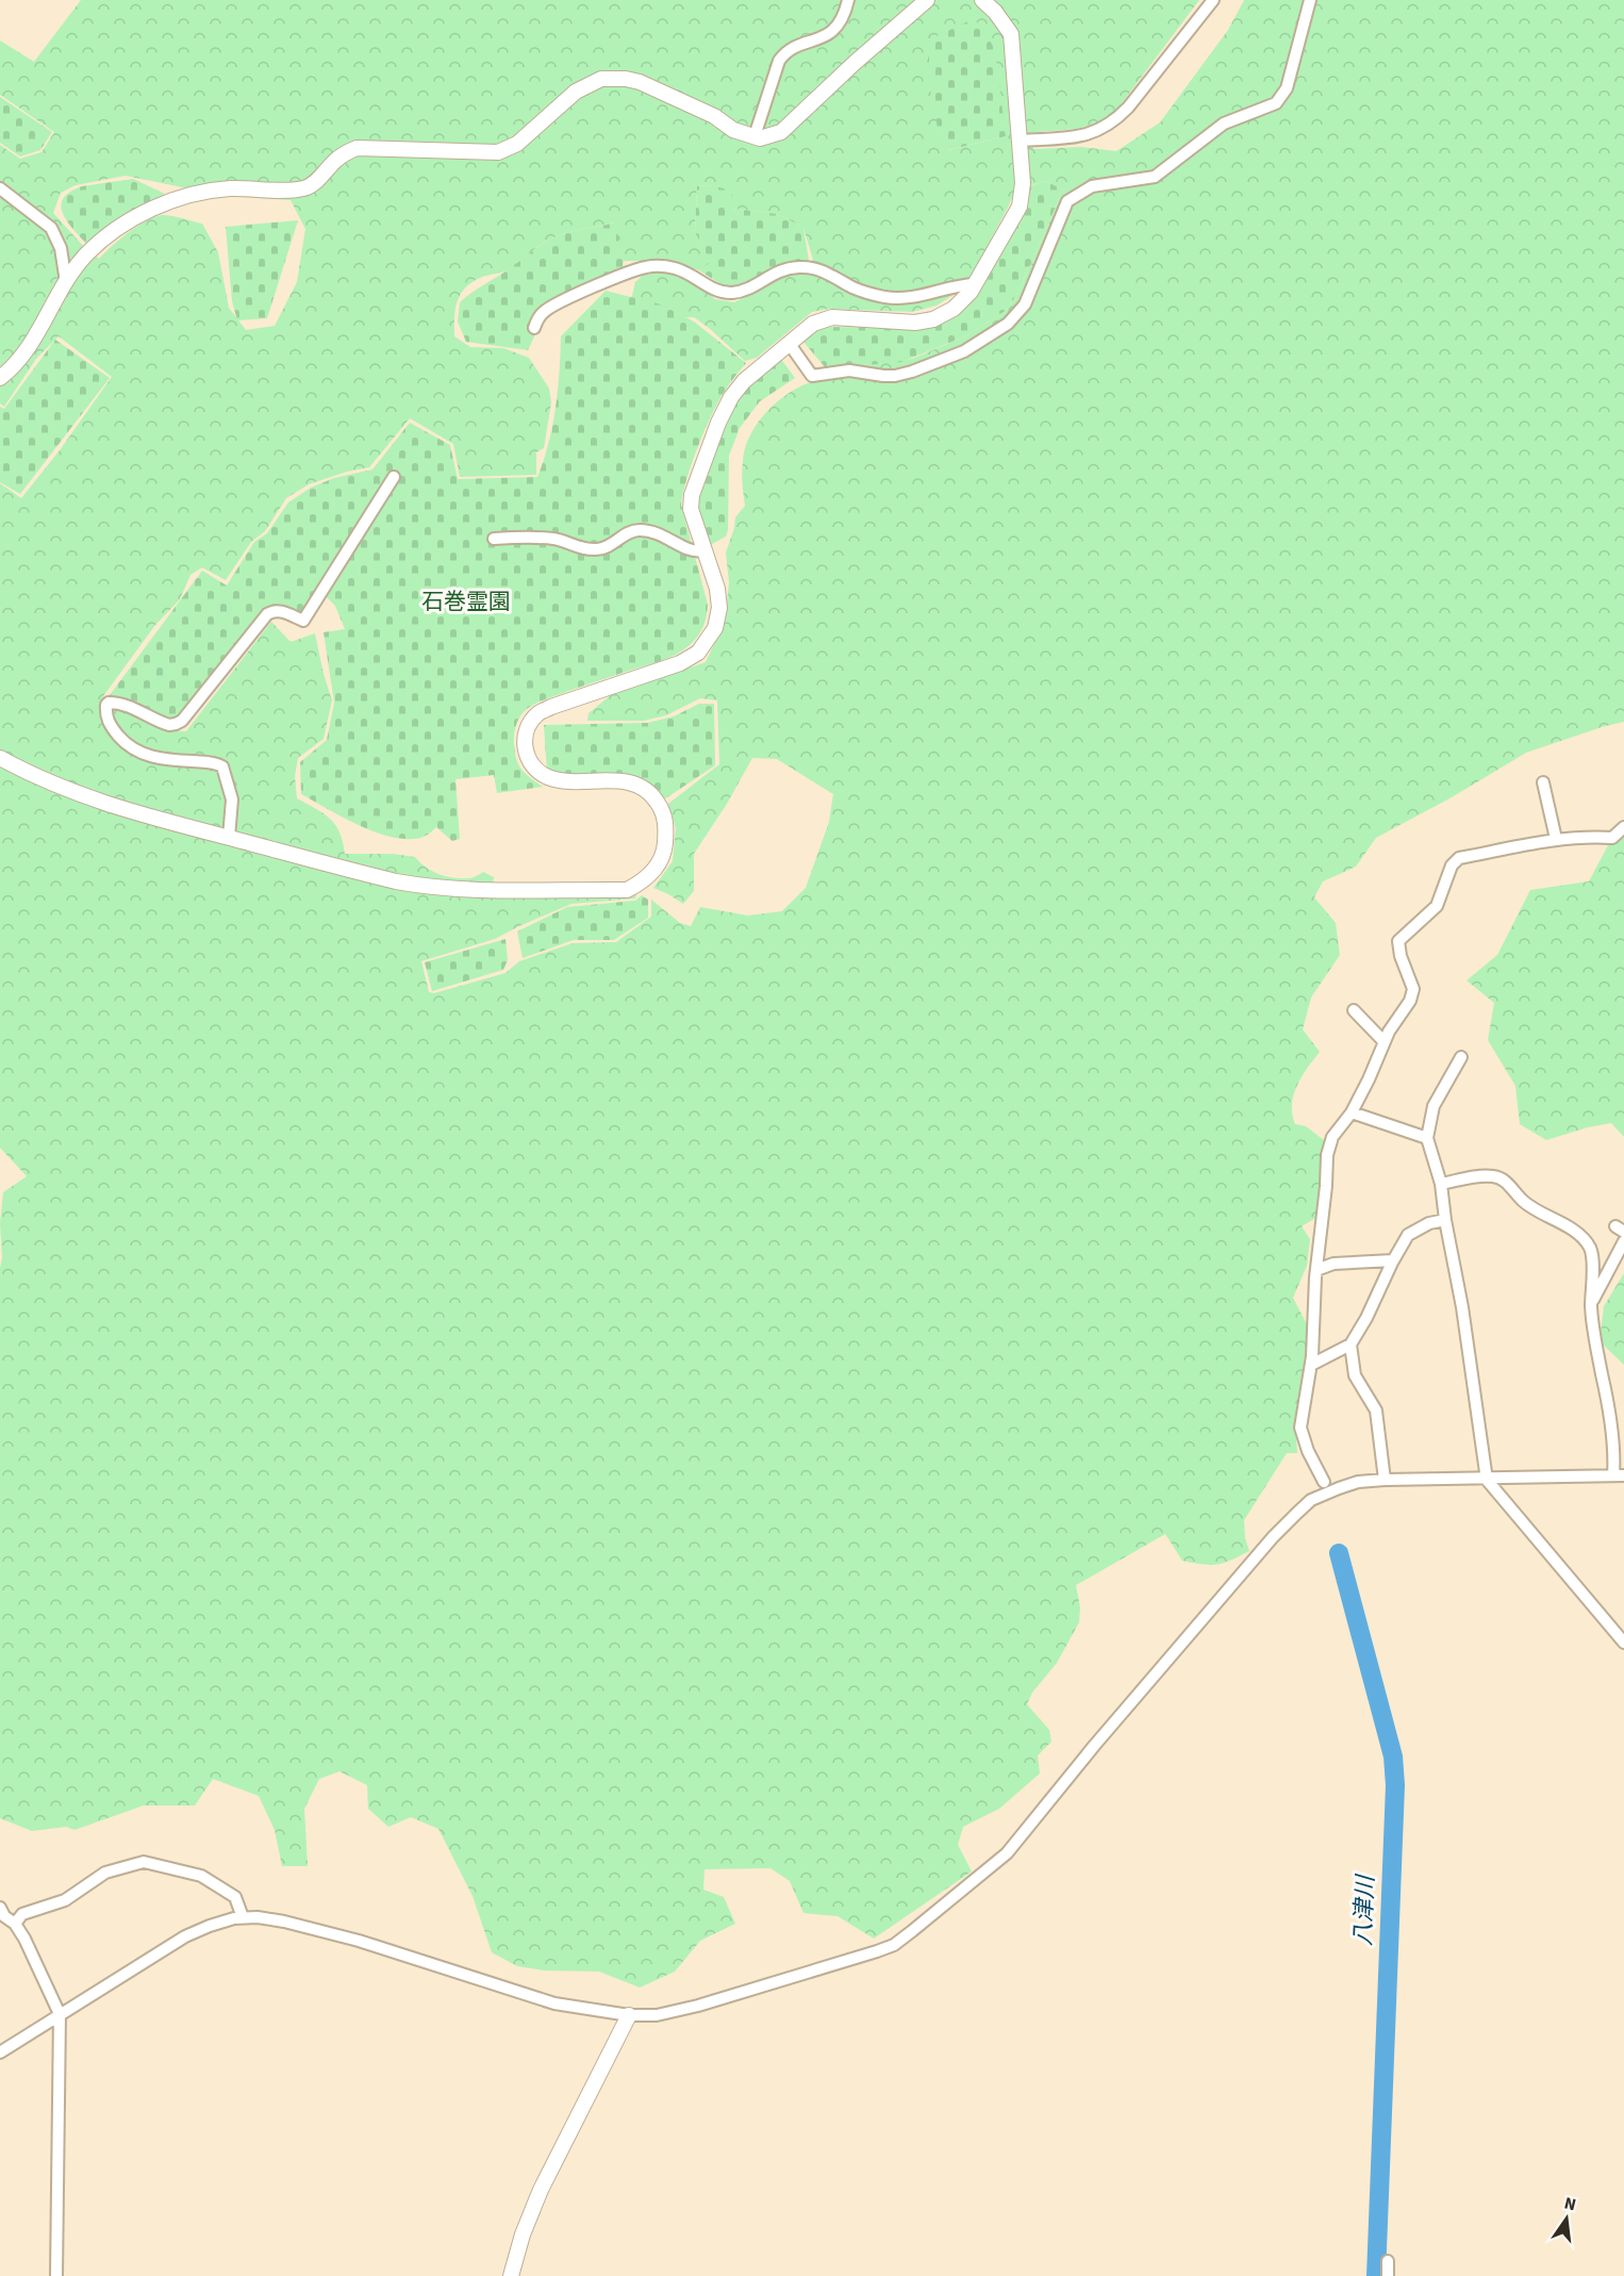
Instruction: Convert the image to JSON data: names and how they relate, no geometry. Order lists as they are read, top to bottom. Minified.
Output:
{"water":["八津川"],"parks":["石巻霊園"],"north":"top"}
